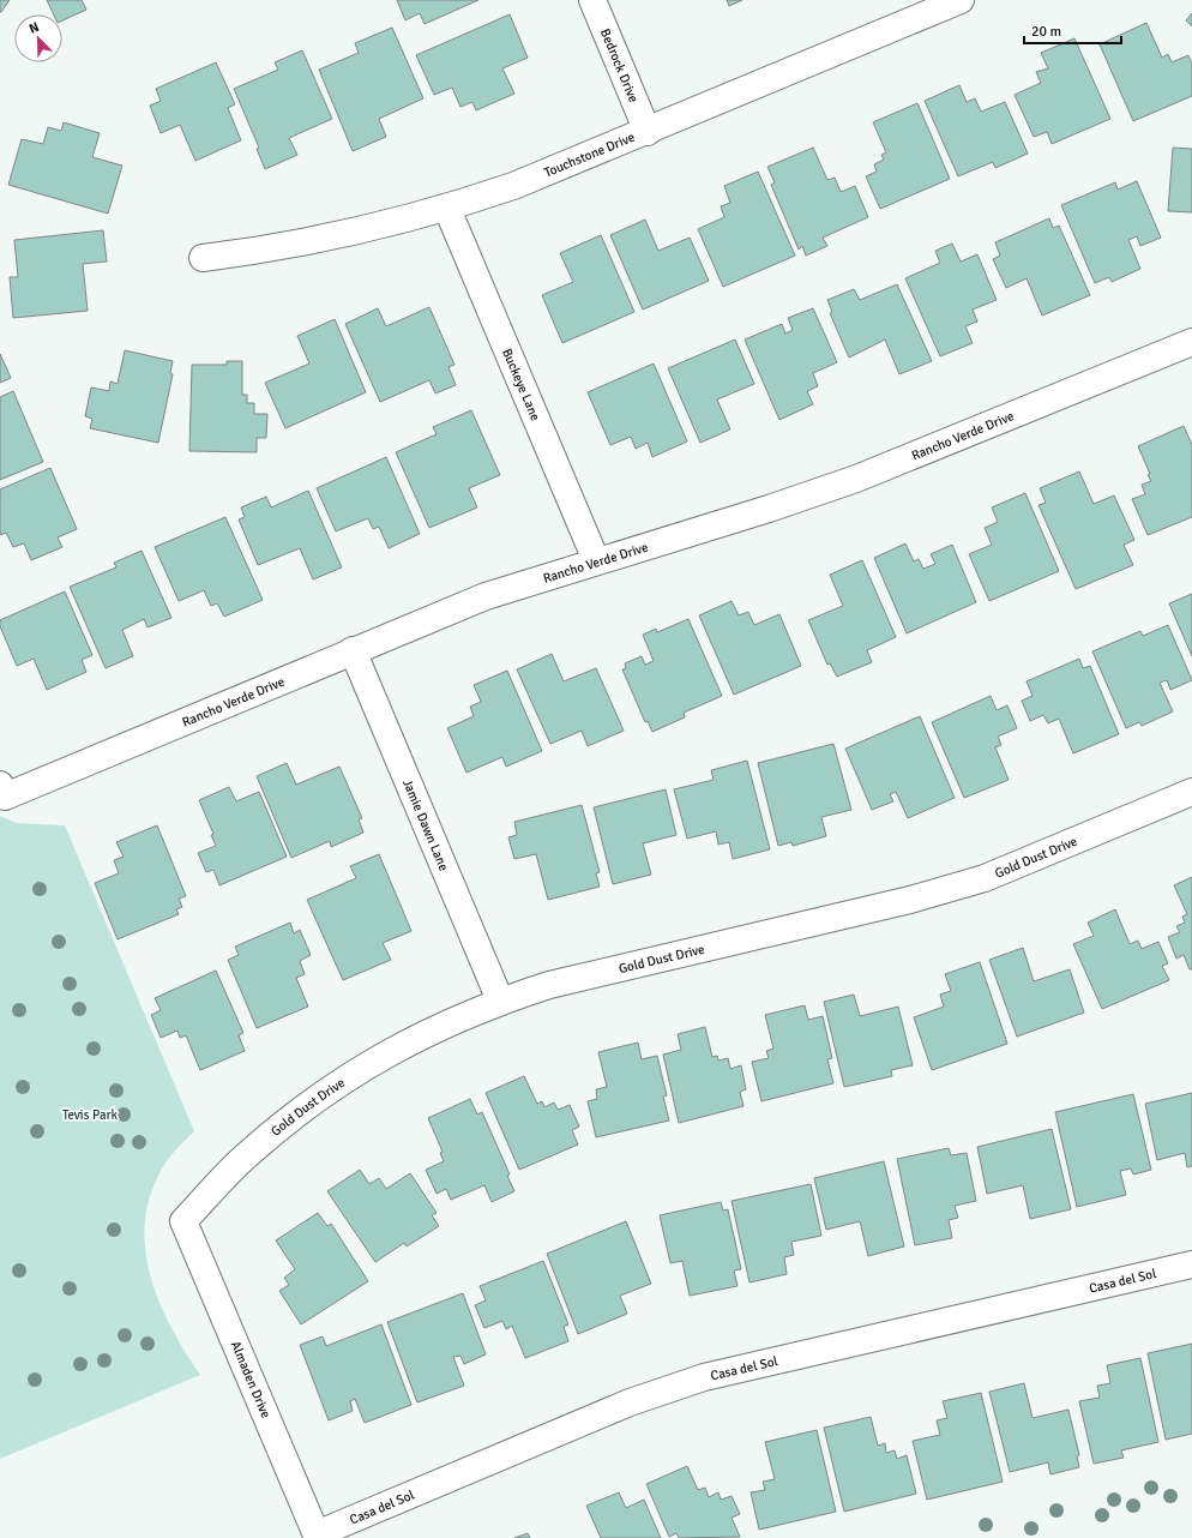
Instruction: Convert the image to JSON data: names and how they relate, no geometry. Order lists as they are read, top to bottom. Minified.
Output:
{"streets":{"street":["Bedrock Drive","Touchstone Drive","Buckeye Lane","Rancho Verde Drive","Jamie Dawn Lane","Gold Dust Drive","Casa del Sol","Almaden Drive"]},"crossings":[["Bedrock Drive","Touchstone Drive"],["Touchstone Drive","Buckeye Lane"],["Buckeye Lane","Rancho Verde Drive"],["Rancho Verde Drive","Jamie Dawn Lane"],["Jamie Dawn Lane","Gold Dust Drive"],["Gold Dust Drive","Almaden Drive"],["Casa del Sol","Almaden Drive"]],"parks":["Tevis Park"],"scale_bar":"20 m","north":"top left"}
